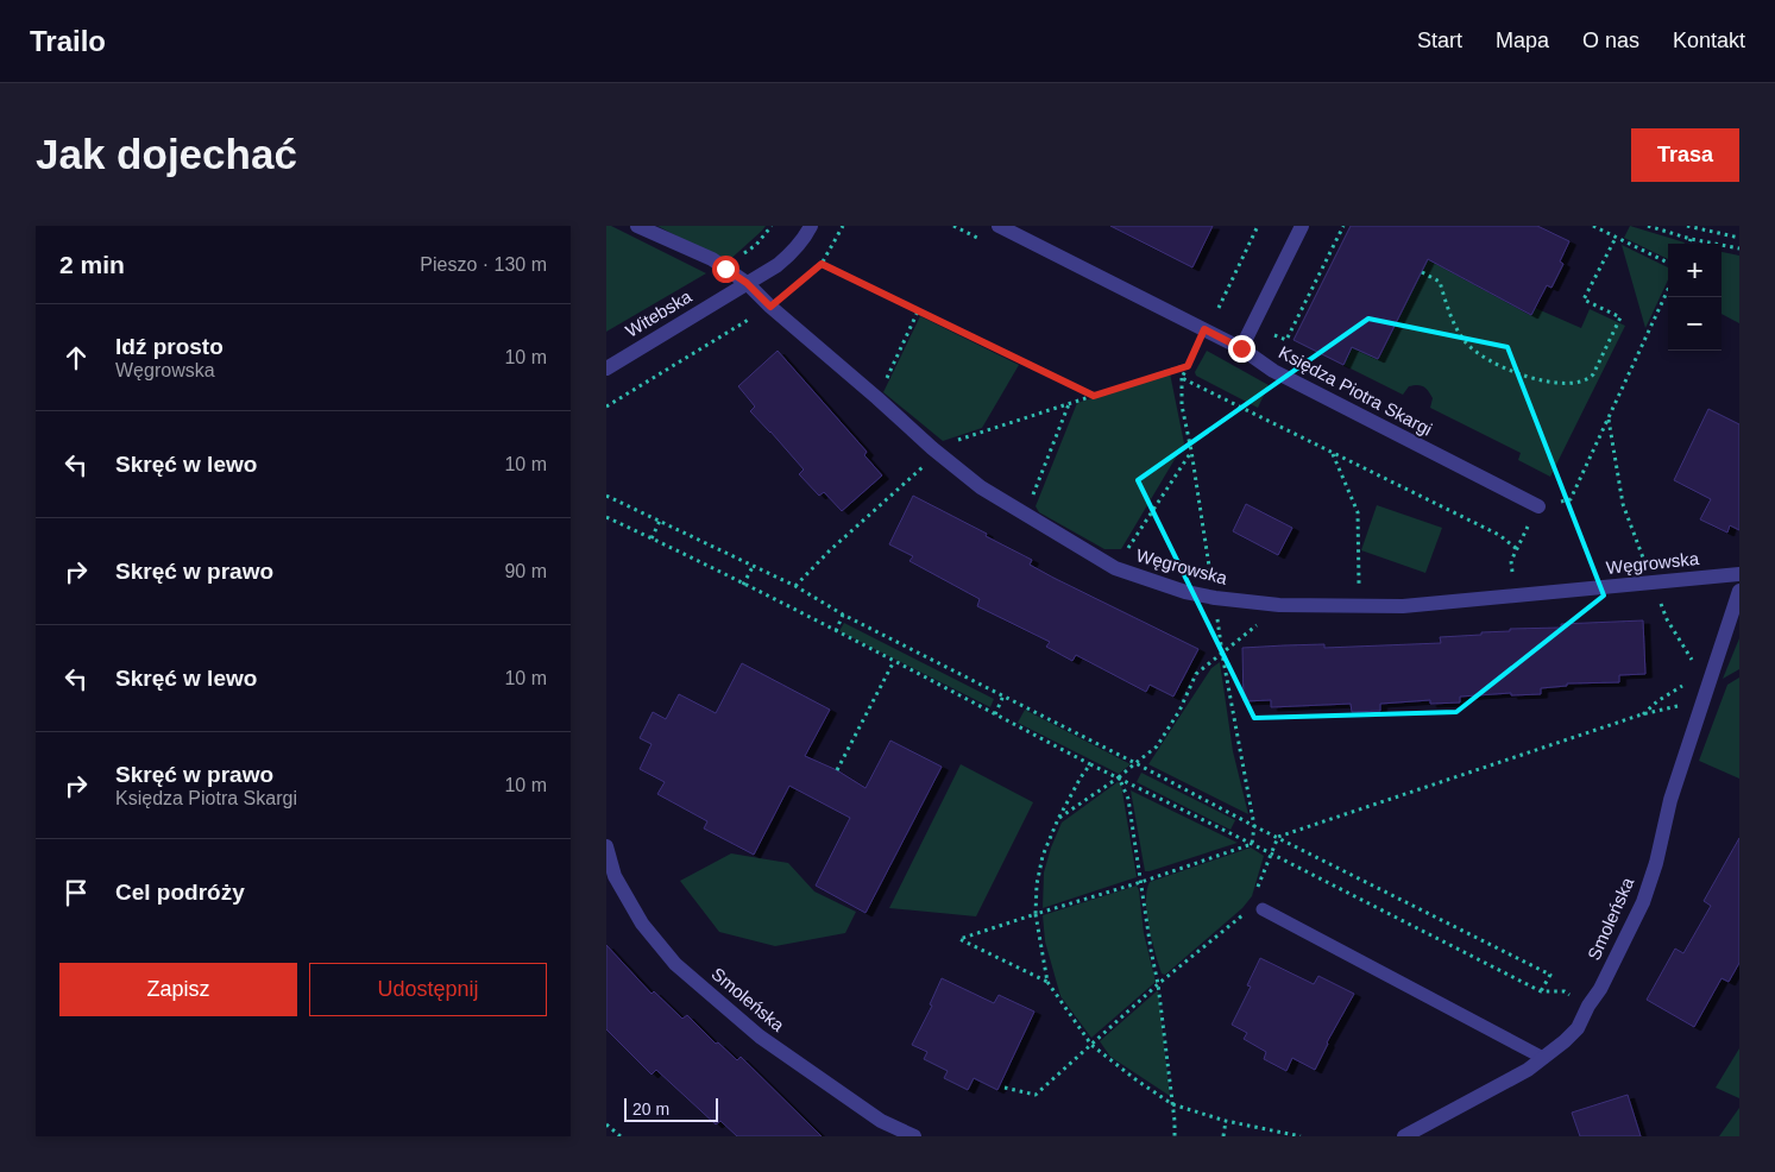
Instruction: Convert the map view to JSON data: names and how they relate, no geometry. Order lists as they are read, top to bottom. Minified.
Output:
{"streets":{"street":["Witebska","Księdza Piotra Skargi","Węgrowska","Smoleńska"]},"crossings":[["Witebska","Węgrowska"]],"scale_bar":"20 m","page":{"header":"Trailo","nav":["Start","Mapa","O nas","Kontakt"],"buttons":["Trasa",["Zapisz","Udostępnij"]],"title":"Jak dojechać","heading":["2 min","Pieszo · 130 m"],"map_buttons":["+","−"],"list":[["Idź prosto","Węgrowska","10 m"],["Skręć w lewo","10 m"],["Skręć w prawo","90 m"],["Skręć w lewo","10 m"],["Skręć w prawo","Księdza Piotra Skargi","10 m"],"Cel podróży"],"scale":"20 m"}}
